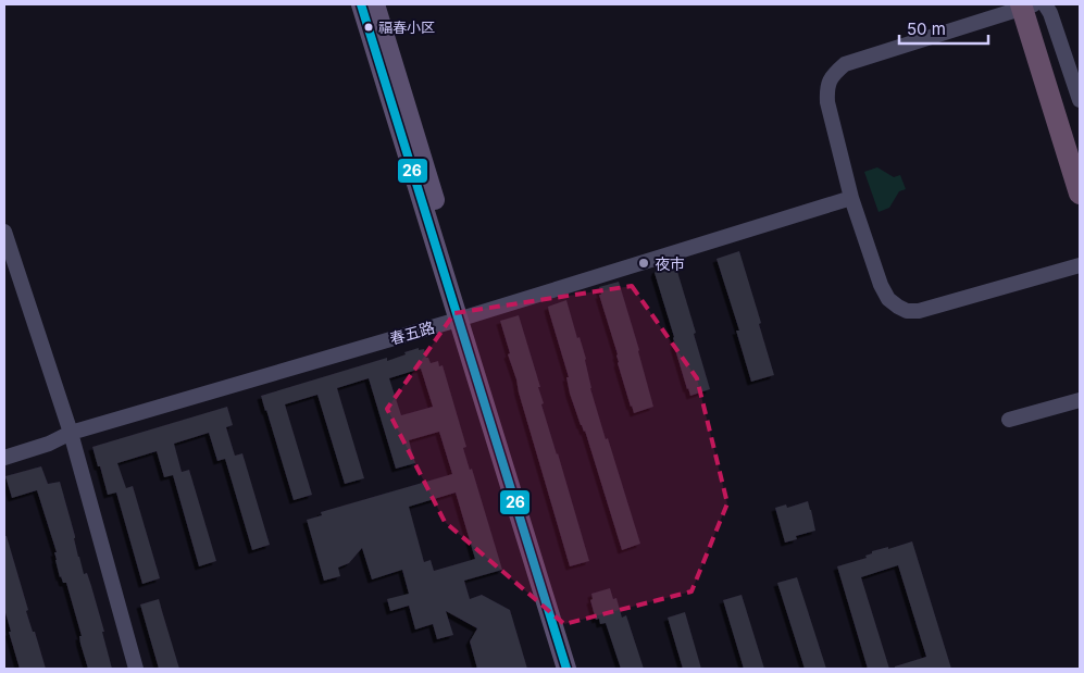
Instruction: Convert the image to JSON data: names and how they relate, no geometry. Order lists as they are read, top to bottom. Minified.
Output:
{"streets":{"street":["春五路"]},"places":["福春小区","夜市"],"lines":["transit line 26"],"scale_bar":"50 m"}
